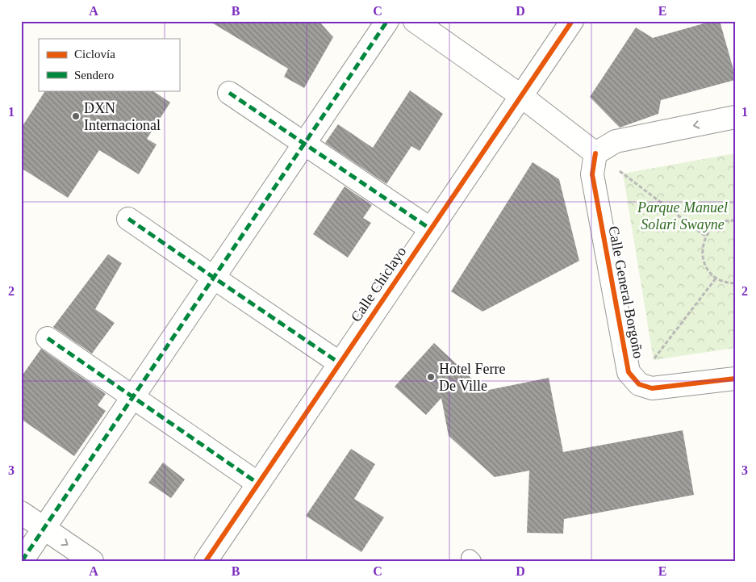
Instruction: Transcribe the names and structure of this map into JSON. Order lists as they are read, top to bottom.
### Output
{
  "streets": {
    "street": ["Calle Chiclayo", "Calle General Borgoño"]
  },
  "parks": ["Parque Manuel Solari Swayne"],
  "places": ["DXN Internacional", "Hotel Ferre De Ville"],
  "legend": ["Ciclovía", "Sendero"],
  "grid": {
    "columns": [
      "A",
      "B",
      "C",
      "D",
      "E"
    ],
    "rows": ["1", "2", "3"]
  }
}
